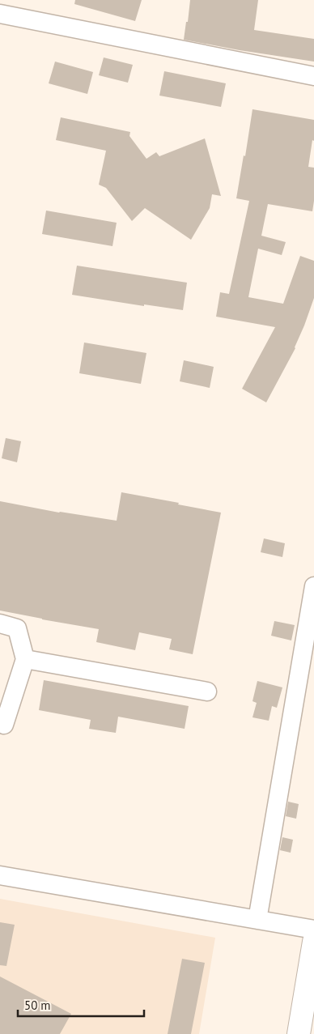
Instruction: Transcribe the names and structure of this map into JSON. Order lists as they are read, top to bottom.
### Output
{
  "scale_bar": "50 m"
}
